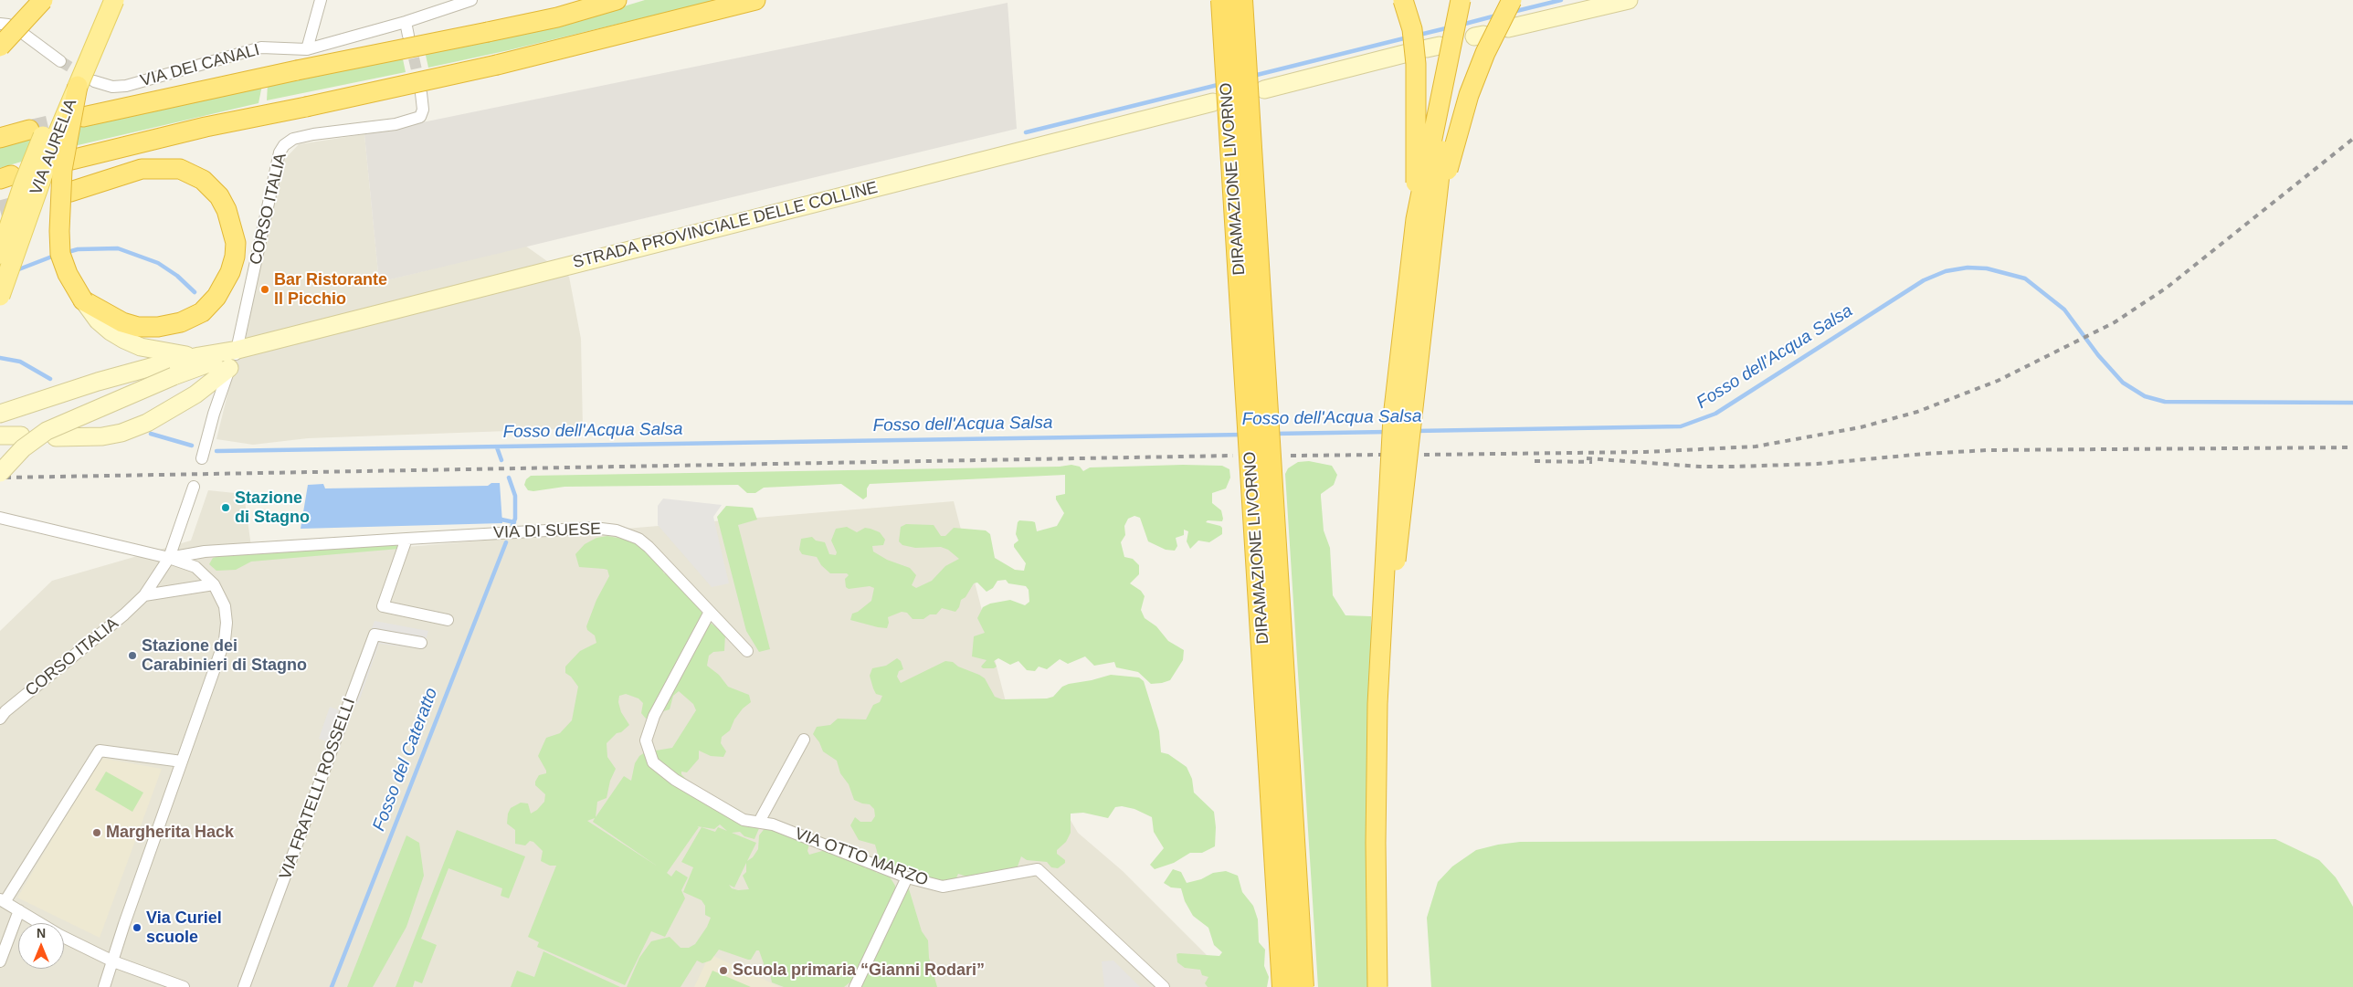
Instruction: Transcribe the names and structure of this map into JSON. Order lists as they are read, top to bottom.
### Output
{
  "streets": {
    "highway": ["DIRAMAZIONE LIVORNO"],
    "main road": ["VIA AURELIA", "STRADA PROVINCIALE DELLE COLLINE"],
    "street": [
      "VIA DEI CANALI",
      "CORSO ITALIA",
      "VIA DI SUESE",
      "VIA FRATELLI ROSSELLI",
      "VIA OTTO MARZO"
    ]
  },
  "crossings": [
    ["VIA DEI CANALI", "VIA AURELIA"],
    ["CORSO ITALIA", "STRADA PROVINCIALE DELLE COLLINE"],
    ["CORSO ITALIA", "VIA DI SUESE"],
    ["VIA DI SUESE", "VIA OTTO MARZO"]
  ],
  "water": ["Fosso dell'Acqua Salsa", "Fosso del Cateratto"],
  "places": [
    "Bar Ristorante Il Picchio",
    "Stazione di Stagno",
    "Stazione dei Carabinieri di Stagno",
    "Margherita Hack",
    "Via Curiel scuole",
    "Scuola primaria “Gianni Rodari”"
  ],
  "north": "top"
}
